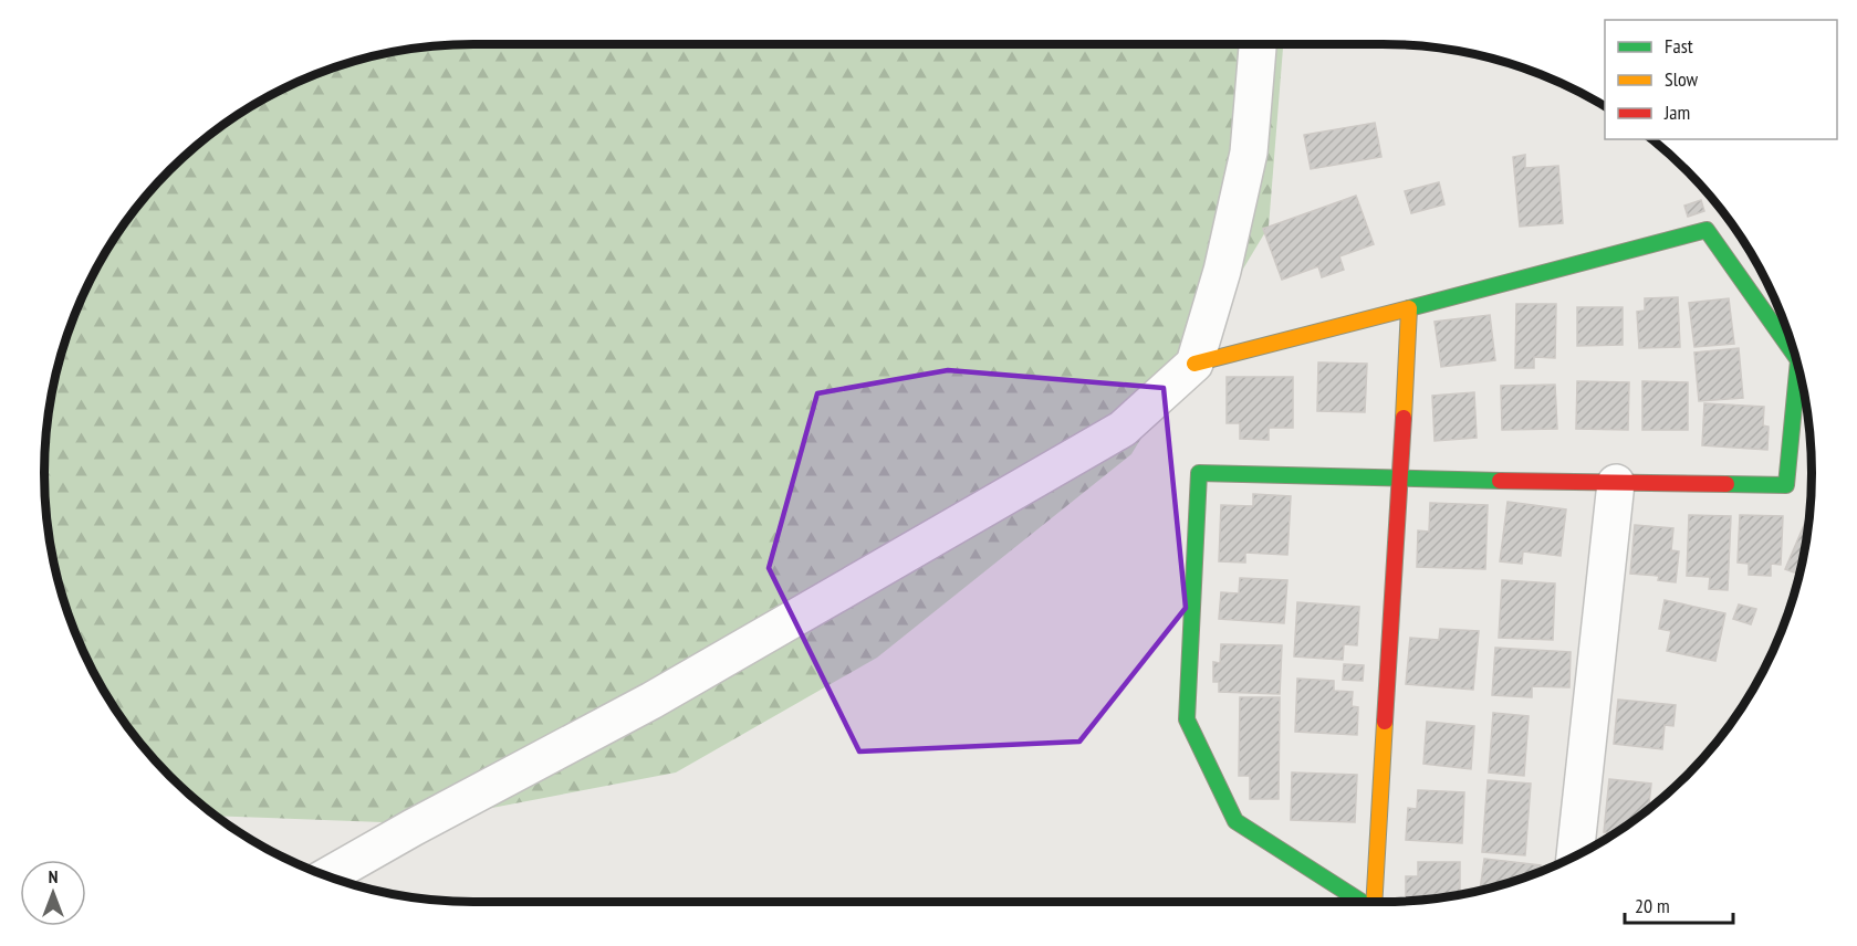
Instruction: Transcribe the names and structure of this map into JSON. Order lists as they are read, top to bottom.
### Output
{
  "legend": ["Fast", "Slow", "Jam"],
  "scale_bar": "20 m",
  "north": "top"
}
